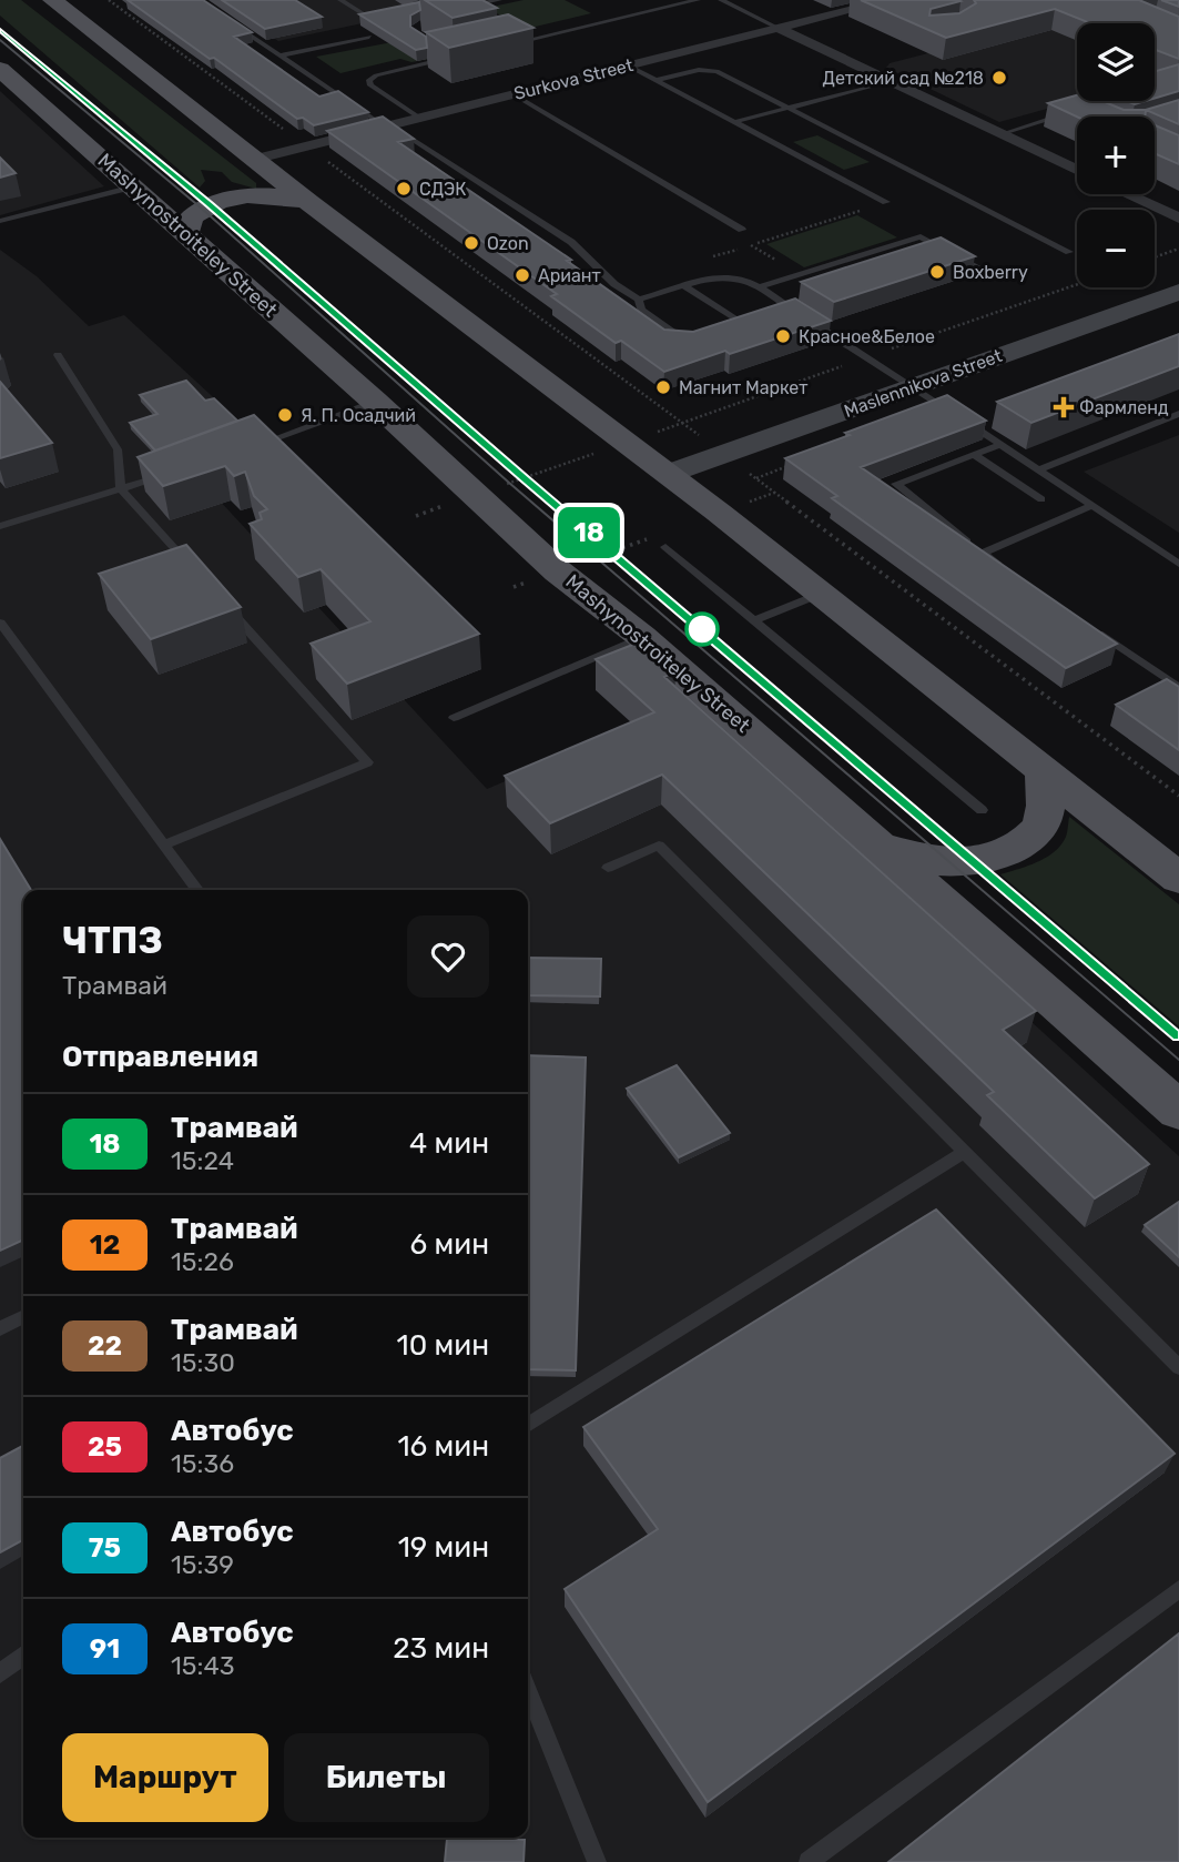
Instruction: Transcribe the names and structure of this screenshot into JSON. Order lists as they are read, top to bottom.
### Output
{
  "streets": {
    "main road": ["Mashynostroiteley Street"],
    "street": ["Surkova Street", "Maslennikova Street"]
  },
  "places": {
    "other": [
      "Детский сад №218",
      "СДЭК",
      "Ozon",
      "Boxberry",
      "Ариант",
      "Красное&Белое",
      "Магнит Маркет",
      "Я. П. Осадчий"
    ],
    "health": ["Фармленд"]
  },
  "lines": ["tram line 18"],
  "page": {
    "on_map": "18",
    "map_buttons": ["+", "−"],
    "heading": [
      ["ЧТПЗ", "Трамвай"],
      "Отправления"
    ],
    "list": [
      {
        "mark": "18",
        "name": "Трамвай",
        "note": "15:24",
        "value": "4 мин"
      },
      {
        "mark": "12",
        "name": "Трамвай",
        "note": "15:26",
        "value": "6 мин"
      },
      {
        "mark": "22",
        "name": "Трамвай",
        "note": "15:30",
        "value": "10 мин"
      },
      {
        "mark": "25",
        "name": "Автобус",
        "note": "15:36",
        "value": "16 мин"
      },
      {
        "mark": "75",
        "name": "Автобус",
        "note": "15:39",
        "value": "19 мин"
      },
      {
        "mark": "91",
        "name": "Автобус",
        "note": "15:43",
        "value": "23 мин"
      }
    ],
    "buttons": ["Маршрут", "Билеты"]
  }
}
